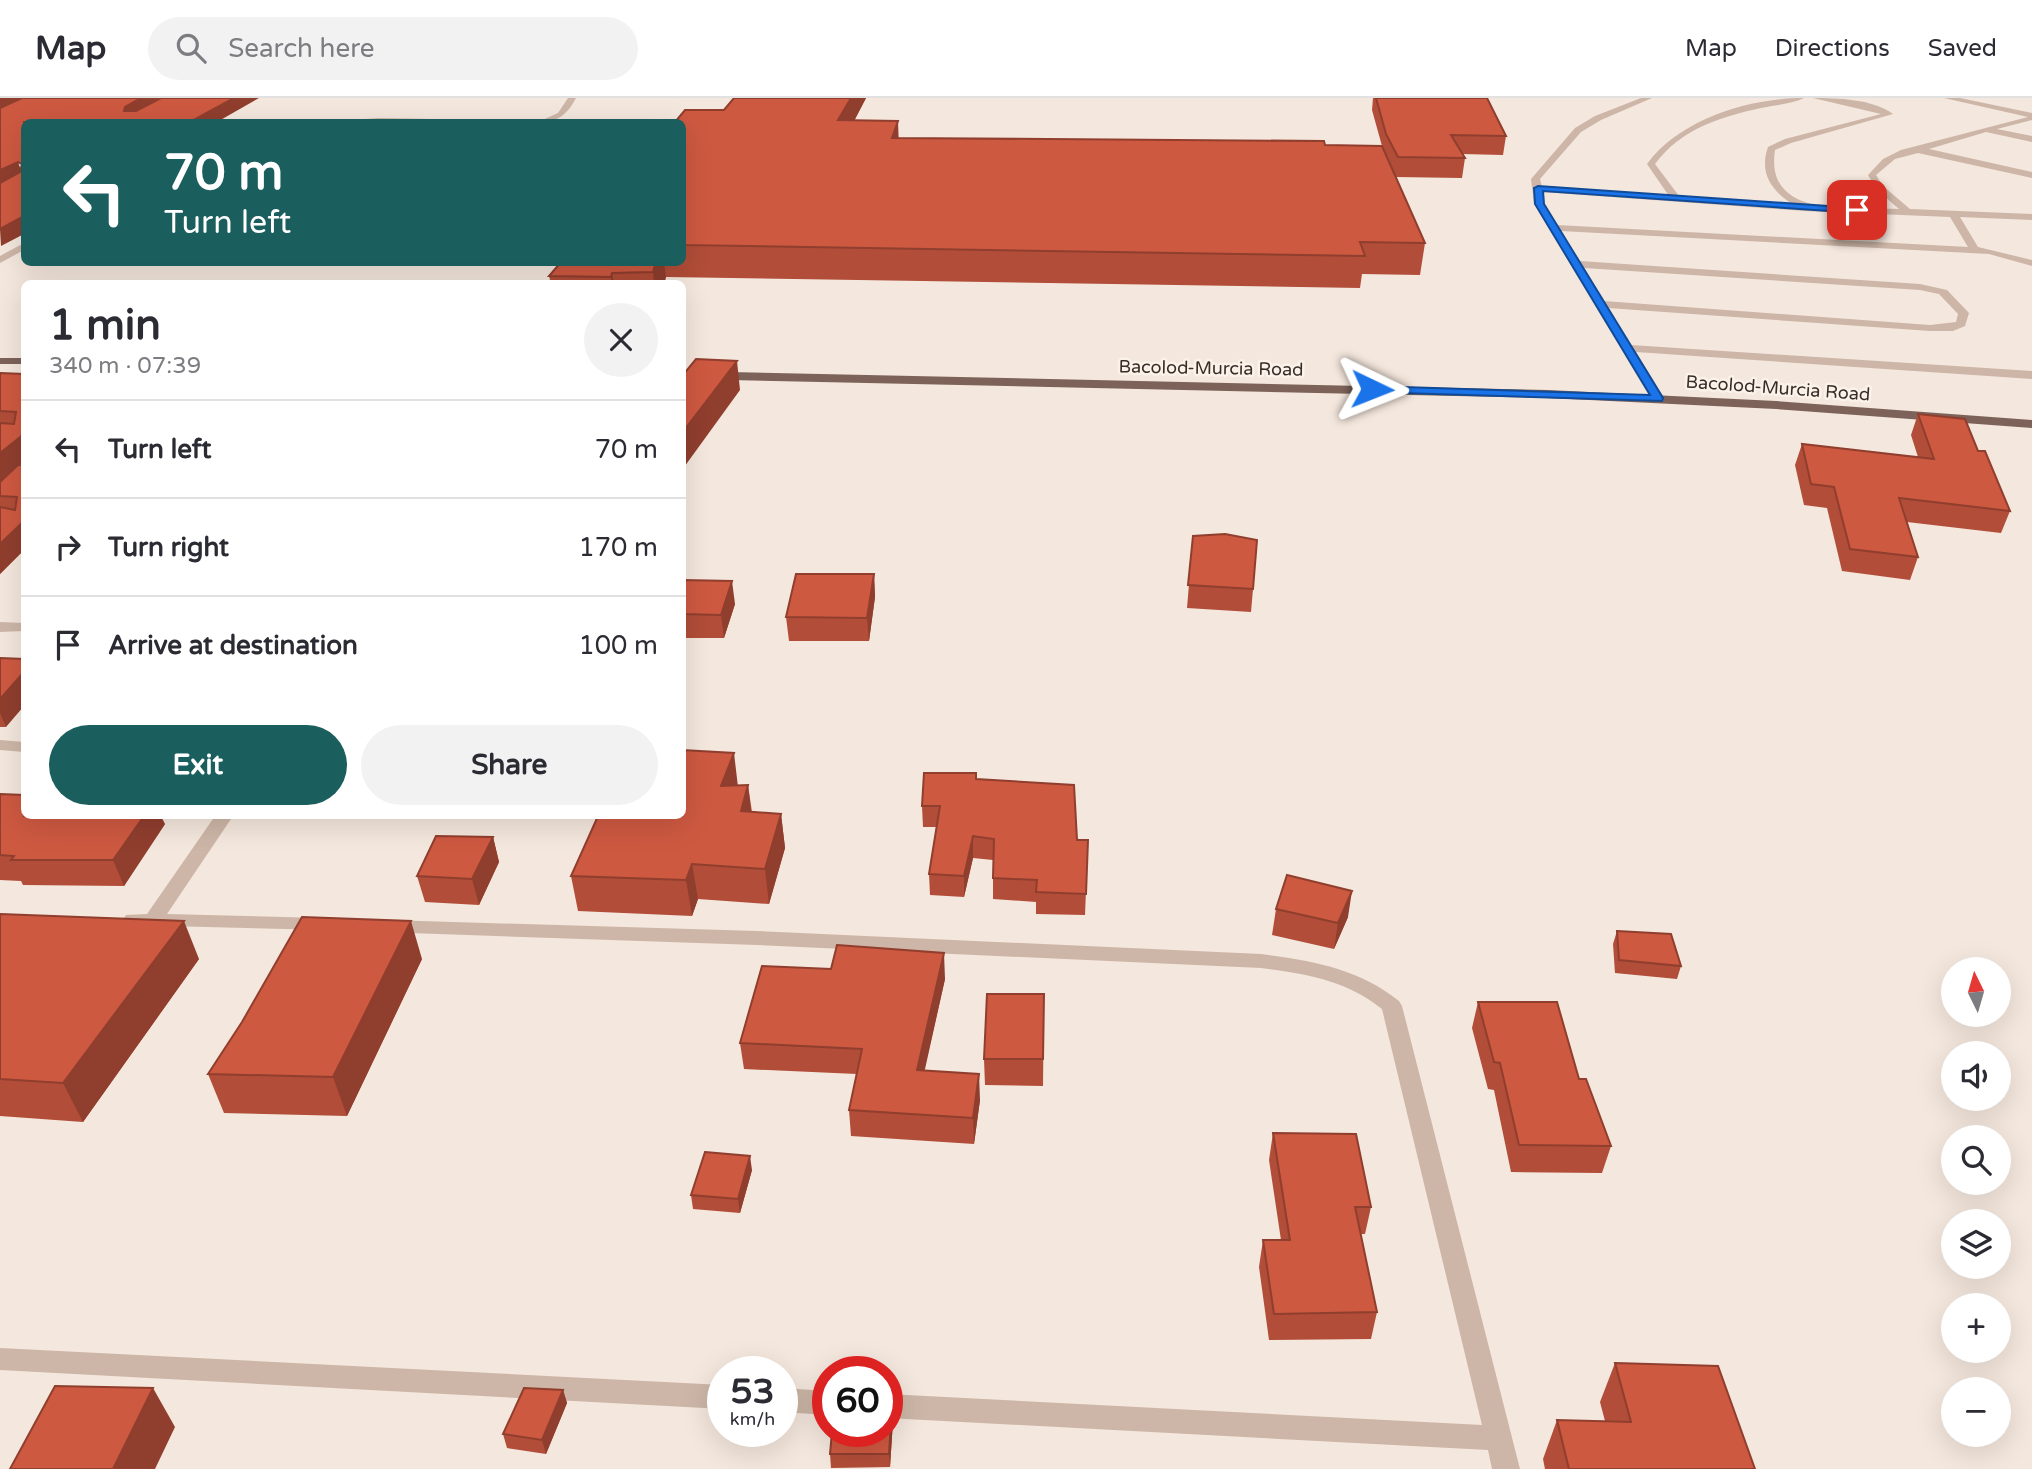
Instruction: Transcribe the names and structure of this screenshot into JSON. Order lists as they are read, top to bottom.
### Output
{
  "streets": {
    "main road": ["Bacolod-Murcia Road"]
  },
  "north": "top",
  "page": {
    "header": "Map",
    "search": "Search here",
    "nav": ["Map", "Directions", "Saved"],
    "turn": ["70 m", "Turn left"],
    "heading": ["1 min", "340 m · 07:39"],
    "list": [
      {
        "name": "Turn left",
        "value": "70 m"
      },
      {
        "name": "Turn right",
        "value": "170 m"
      },
      {
        "name": "Arrive at destination",
        "value": "100 m"
      }
    ],
    "buttons": ["Exit", "Share"],
    "map_buttons": ["+", "−"],
    "speed": "53 km/h",
    "limit": "60"
  }
}
